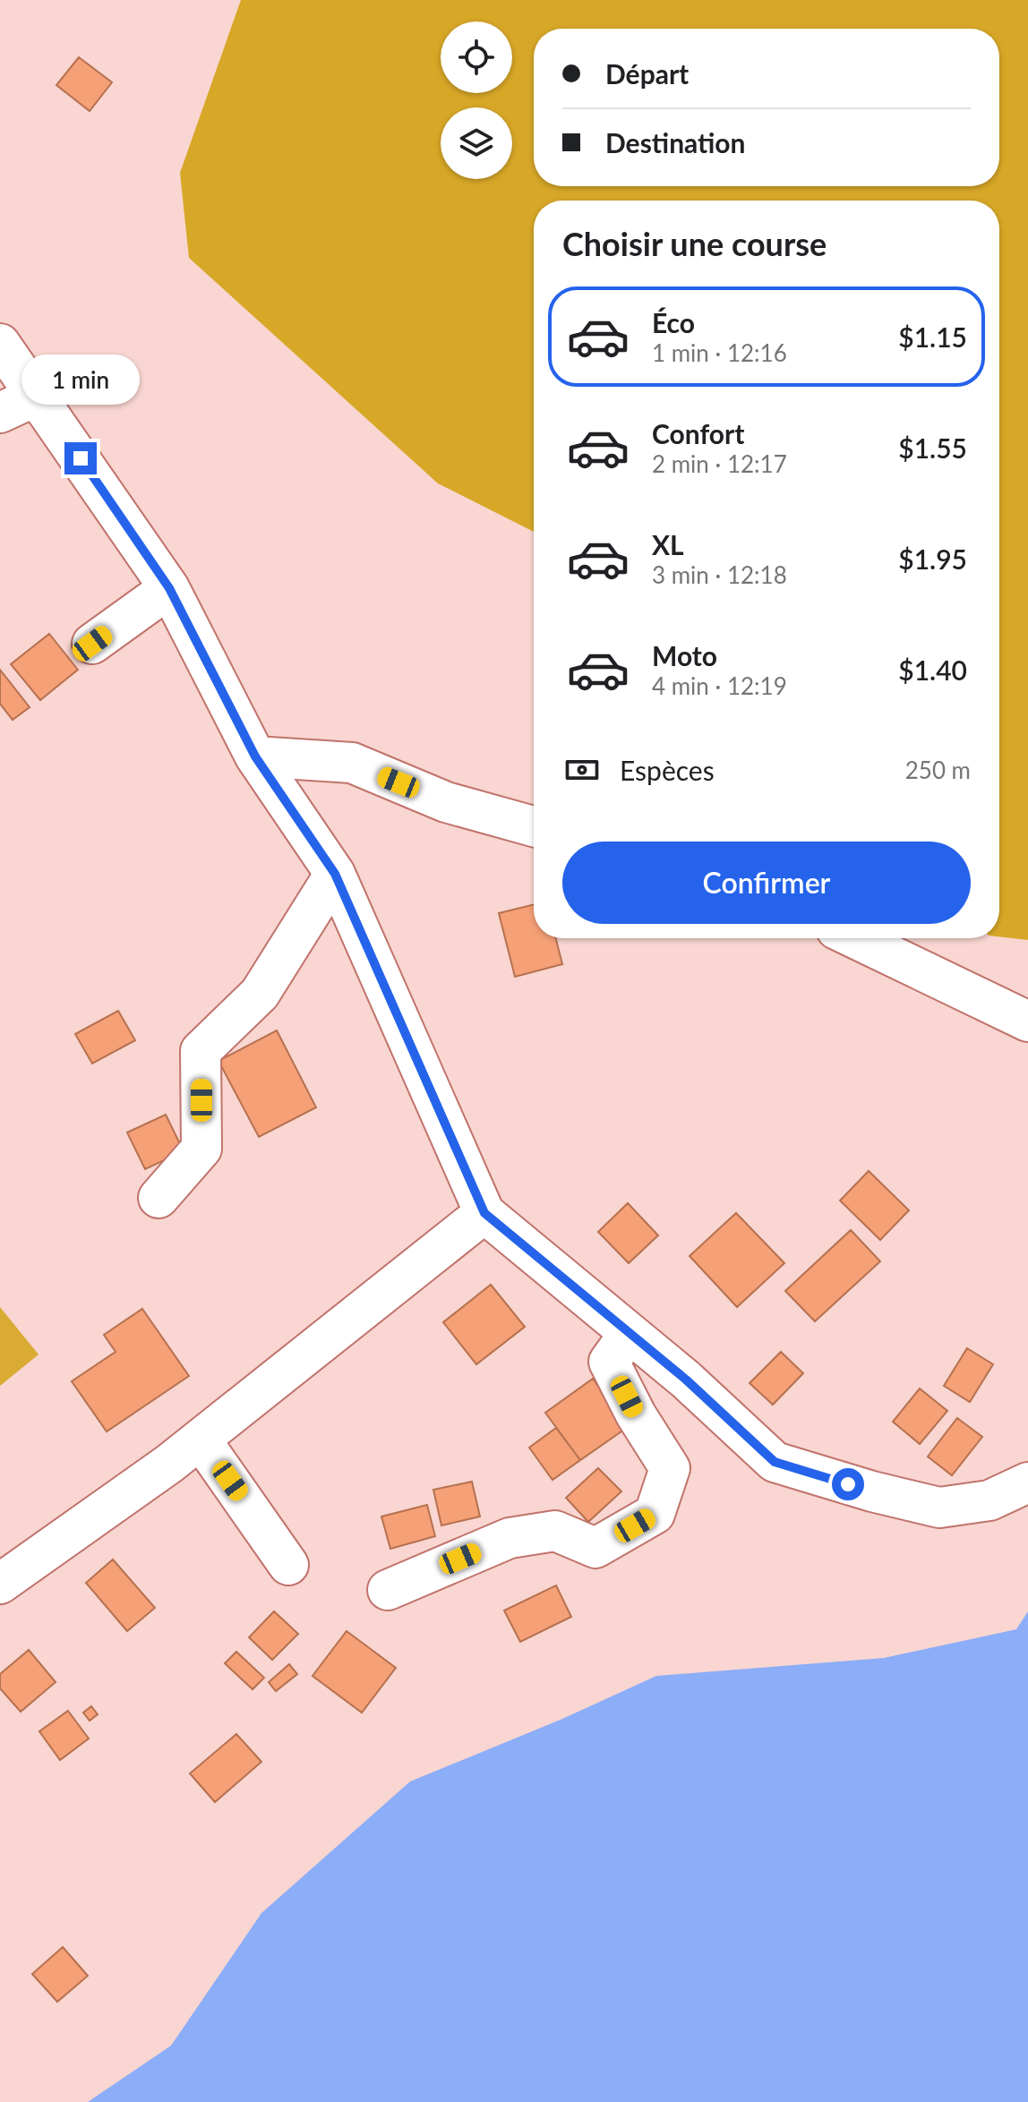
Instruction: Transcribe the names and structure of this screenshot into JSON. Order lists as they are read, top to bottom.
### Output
{
  "page": {
    "banner": ["Départ", "Destination"],
    "heading": "Choisir une course",
    "list": [
      {
        "name": "Éco",
        "note": "1 min · 12:16",
        "value": "$1.15"
      },
      {
        "name": "Confort",
        "note": "2 min · 12:17",
        "value": "$1.55"
      },
      {
        "name": "XL",
        "note": "3 min · 12:18",
        "value": "$1.95"
      },
      {
        "name": "Moto",
        "note": "4 min · 12:19",
        "value": "$1.40"
      }
    ],
    "bubble": "1 min",
    "pay": ["Espèces", "250 m"],
    "buttons": "Confirmer"
  }
}
